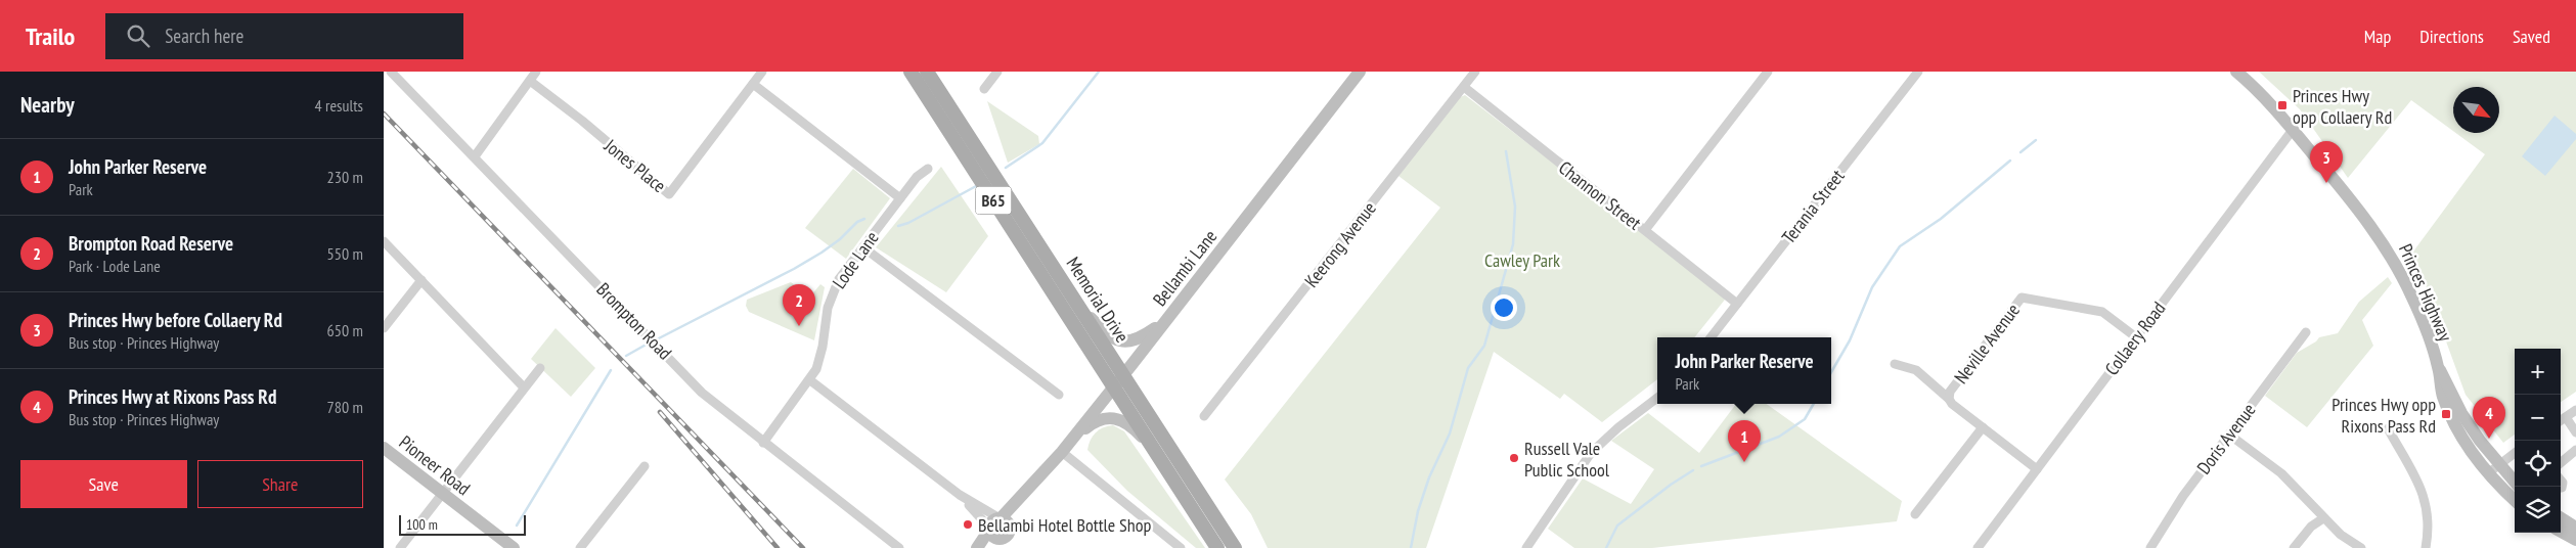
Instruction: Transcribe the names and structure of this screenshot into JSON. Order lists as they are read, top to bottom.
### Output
{
  "streets": {
    "main road": [
      "B65",
      "Bellambi Lane",
      "Princes Highway",
      "Memorial Drive",
      "Pioneer Road"
    ],
    "street": [
      "Jones Place",
      "Channon Street",
      "Terania Street",
      "Keerong Avenue",
      "Lode Lane",
      "Brompton Road",
      "Collaery Road",
      "Neville Avenue",
      "Doris Avenue"
    ]
  },
  "crossings": [
    ["Channon Street", "Terania Street"],
    ["Channon Street", "Keerong Avenue"],
    ["Lode Lane", "Brompton Road"],
    ["Bellambi Lane", "Memorial Drive"],
    ["Princes Highway", "Collaery Road"],
    ["Collaery Road", "Neville Avenue"]
  ],
  "parks": ["Cawley Park"],
  "places": {
    "transit": ["Princes Hwy opp Collaery Rd", "Princes Hwy opp Rixons Pass Rd"],
    "other": ["Russell Vale Public School", "Bellambi Hotel Bottle Shop"]
  },
  "scale_bar": "100 m",
  "north": "bottom right",
  "page": {
    "header": "Trailo",
    "search": "Search here",
    "nav": ["Map", "Directions", "Saved"],
    "heading": ["Nearby", "4 results"],
    "list": [
      {
        "mark": "1",
        "name": "John Parker Reserve",
        "note": "Park",
        "value": "230 m"
      },
      {
        "mark": "2",
        "name": "Brompton Road Reserve",
        "note": "Park · Lode Lane",
        "value": "550 m"
      },
      {
        "mark": "3",
        "name": "Princes Hwy before Collaery Rd",
        "note": "Bus stop · Princes Highway",
        "value": "650 m"
      },
      {
        "mark": "4",
        "name": "Princes Hwy at Rixons Pass Rd",
        "note": "Bus stop · Princes Highway",
        "value": "780 m"
      }
    ],
    "pins": [
      "3",
      "2",
      "4",
      "1"
    ],
    "popup": ["John Parker Reserve", "Park"],
    "map_buttons": ["+", "−"],
    "buttons": ["Save", "Share"],
    "scale": "100 m"
  }
}
